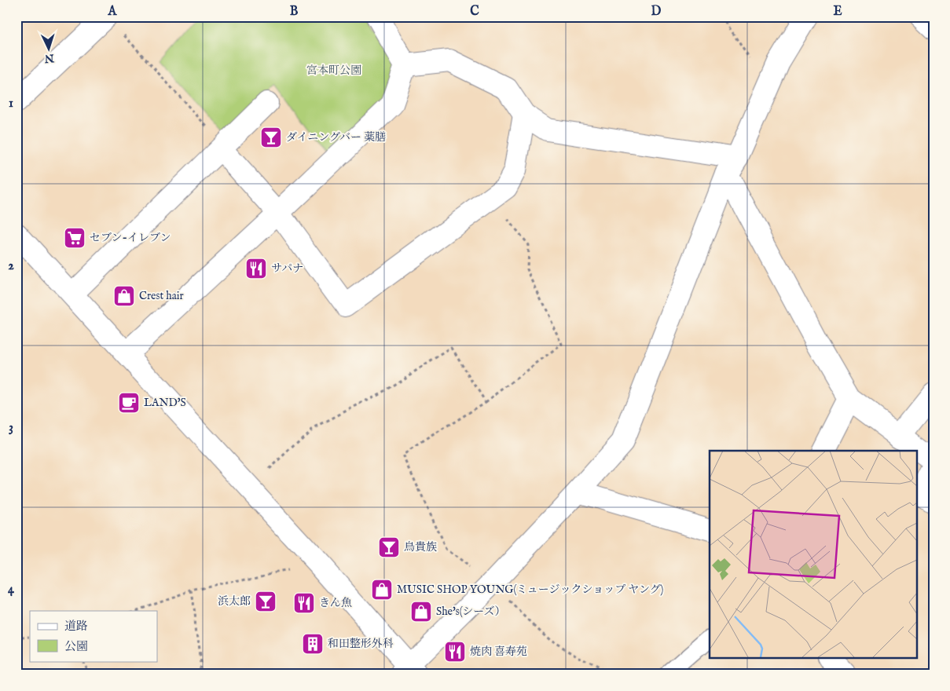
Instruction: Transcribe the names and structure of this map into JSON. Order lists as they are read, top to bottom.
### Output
{
  "parks": ["宮本町公園"],
  "places": {
    "bar": ["ダイニングバー 薬膳", "鳥貴族", "浜太郎"],
    "supermarket": ["セブン-イレブン"],
    "restaurant": ["サパナ", "きん魚", "焼肉 喜寿苑"],
    "shop": ["Crest hair", "MUSIC SHOP YOUNG(ミュージックショップ ヤング)", "She's(シーズ）"],
    "cafe": ["LAND'S"],
    "building": ["和田整形外科"]
  },
  "legend": ["道路", "公園"],
  "north": "bottom",
  "grid": {
    "columns": [
      "A",
      "B",
      "C",
      "D",
      "E"
    ],
    "rows": [
      "1",
      "2",
      "3",
      "4"
    ]
  }
}
